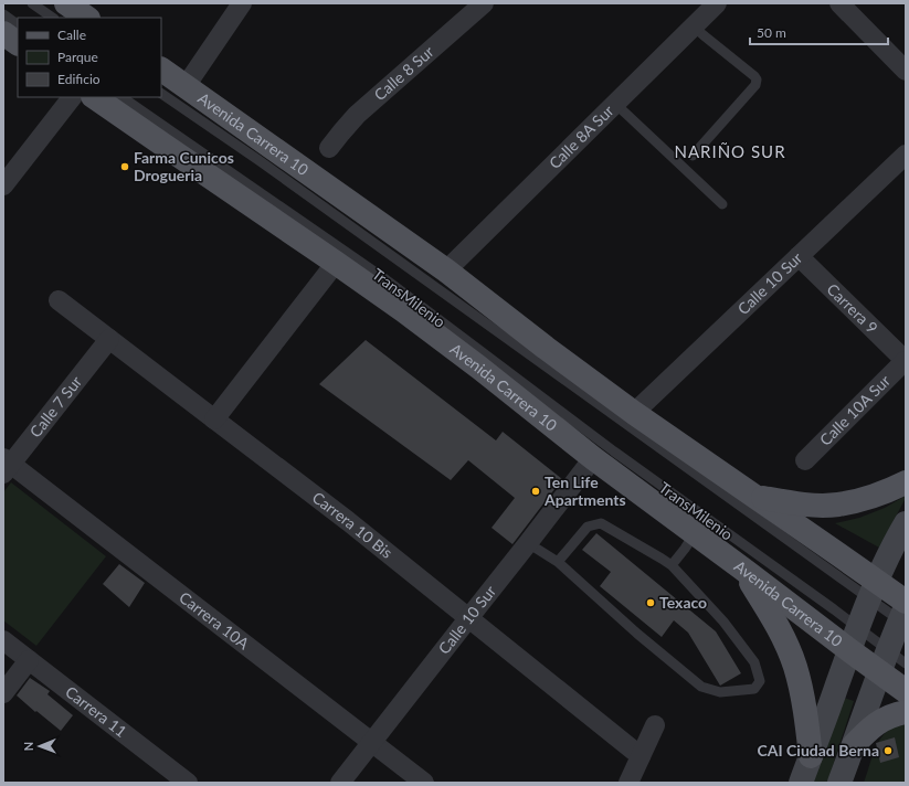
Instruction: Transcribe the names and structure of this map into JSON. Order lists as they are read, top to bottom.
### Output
{
  "streets": {
    "main road": ["Avenida Carrera 10"],
    "street": [
      "Calle 8 Sur",
      "Calle 8A Sur",
      "Calle 10 Sur",
      "Carrera 9",
      "Calle 7 Sur",
      "Calle 10A Sur",
      "Carrera 10 Bis",
      "Carrera 10A",
      "Carrera 11"
    ],
    "lane": ["TransMilenio"]
  },
  "crossings": [
    ["Avenida Carrera 10", "Calle 8A Sur"],
    ["Avenida Carrera 10", "Calle 10 Sur"],
    ["Avenida Carrera 10", "TransMilenio"],
    ["Calle 10 Sur", "Carrera 9"],
    ["Calle 10 Sur", "Carrera 10 Bis"],
    ["Calle 10 Sur", "Carrera 10A"],
    ["Carrera 9", "Calle 10A Sur"],
    ["Calle 7 Sur", "Carrera 10 Bis"],
    ["Calle 7 Sur", "Carrera 10A"]
  ],
  "districts": ["NARIÑO SUR"],
  "places": [
    "Farma Cunicos Drogueria",
    "Ten Life Apartments",
    "Texaco",
    "CAI Ciudad Berna"
  ],
  "legend": ["Calle", "Parque", "Edificio"],
  "scale_bar": "50 m",
  "north": "left"
}
